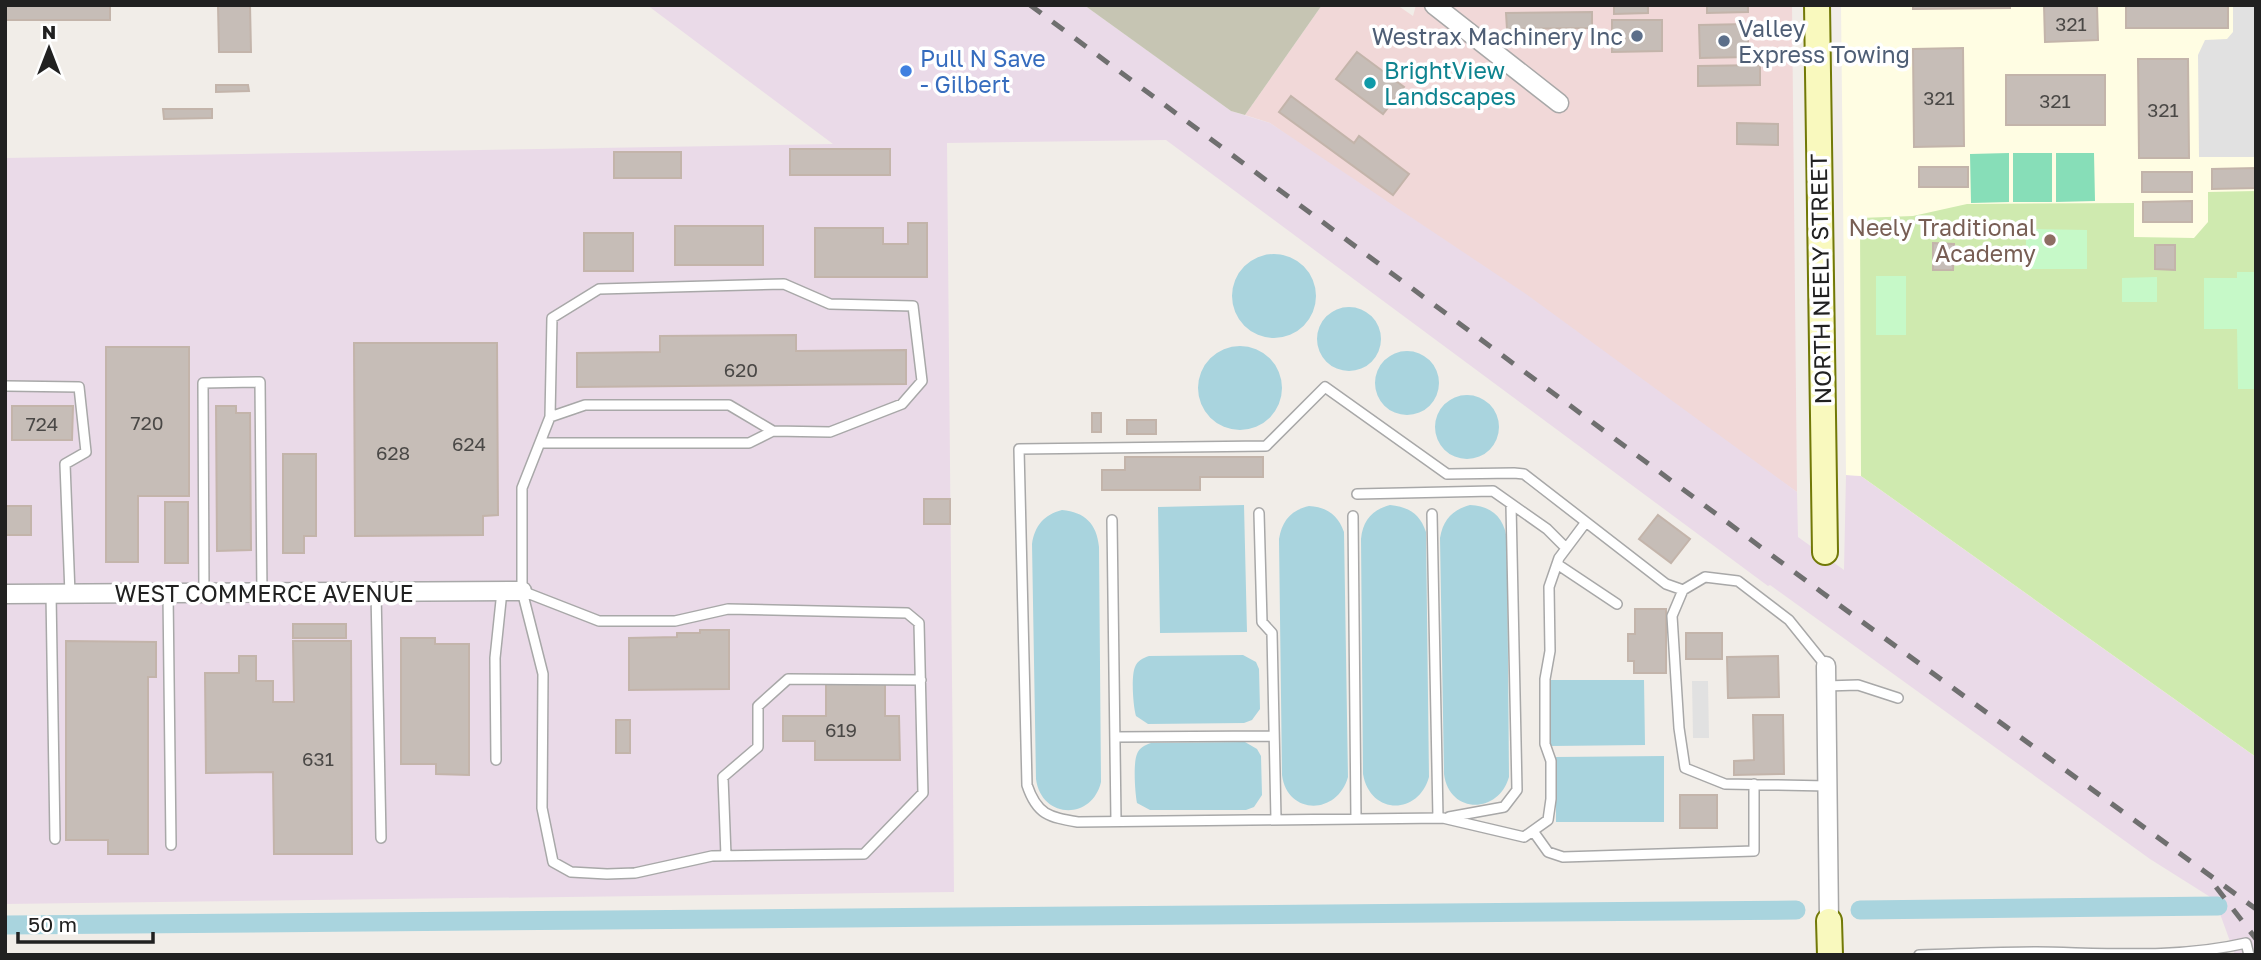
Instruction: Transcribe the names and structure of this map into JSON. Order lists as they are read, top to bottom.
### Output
{
  "streets": {
    "street": ["NORTH NEELY STREET", "WEST COMMERCE AVENUE"]
  },
  "places": [
    "Westrax Machinery Inc",
    "Valley Express Towing",
    "Pull N Save - Gilbert",
    "BrightView Landscapes",
    "Neely Traditional Academy"
  ],
  "house_numbers": [
    "321",
    "321",
    "321",
    "321",
    "620",
    "720",
    "724",
    "624",
    "628",
    "619",
    "631"
  ],
  "scale_bar": "50 m",
  "north": "top"
}
